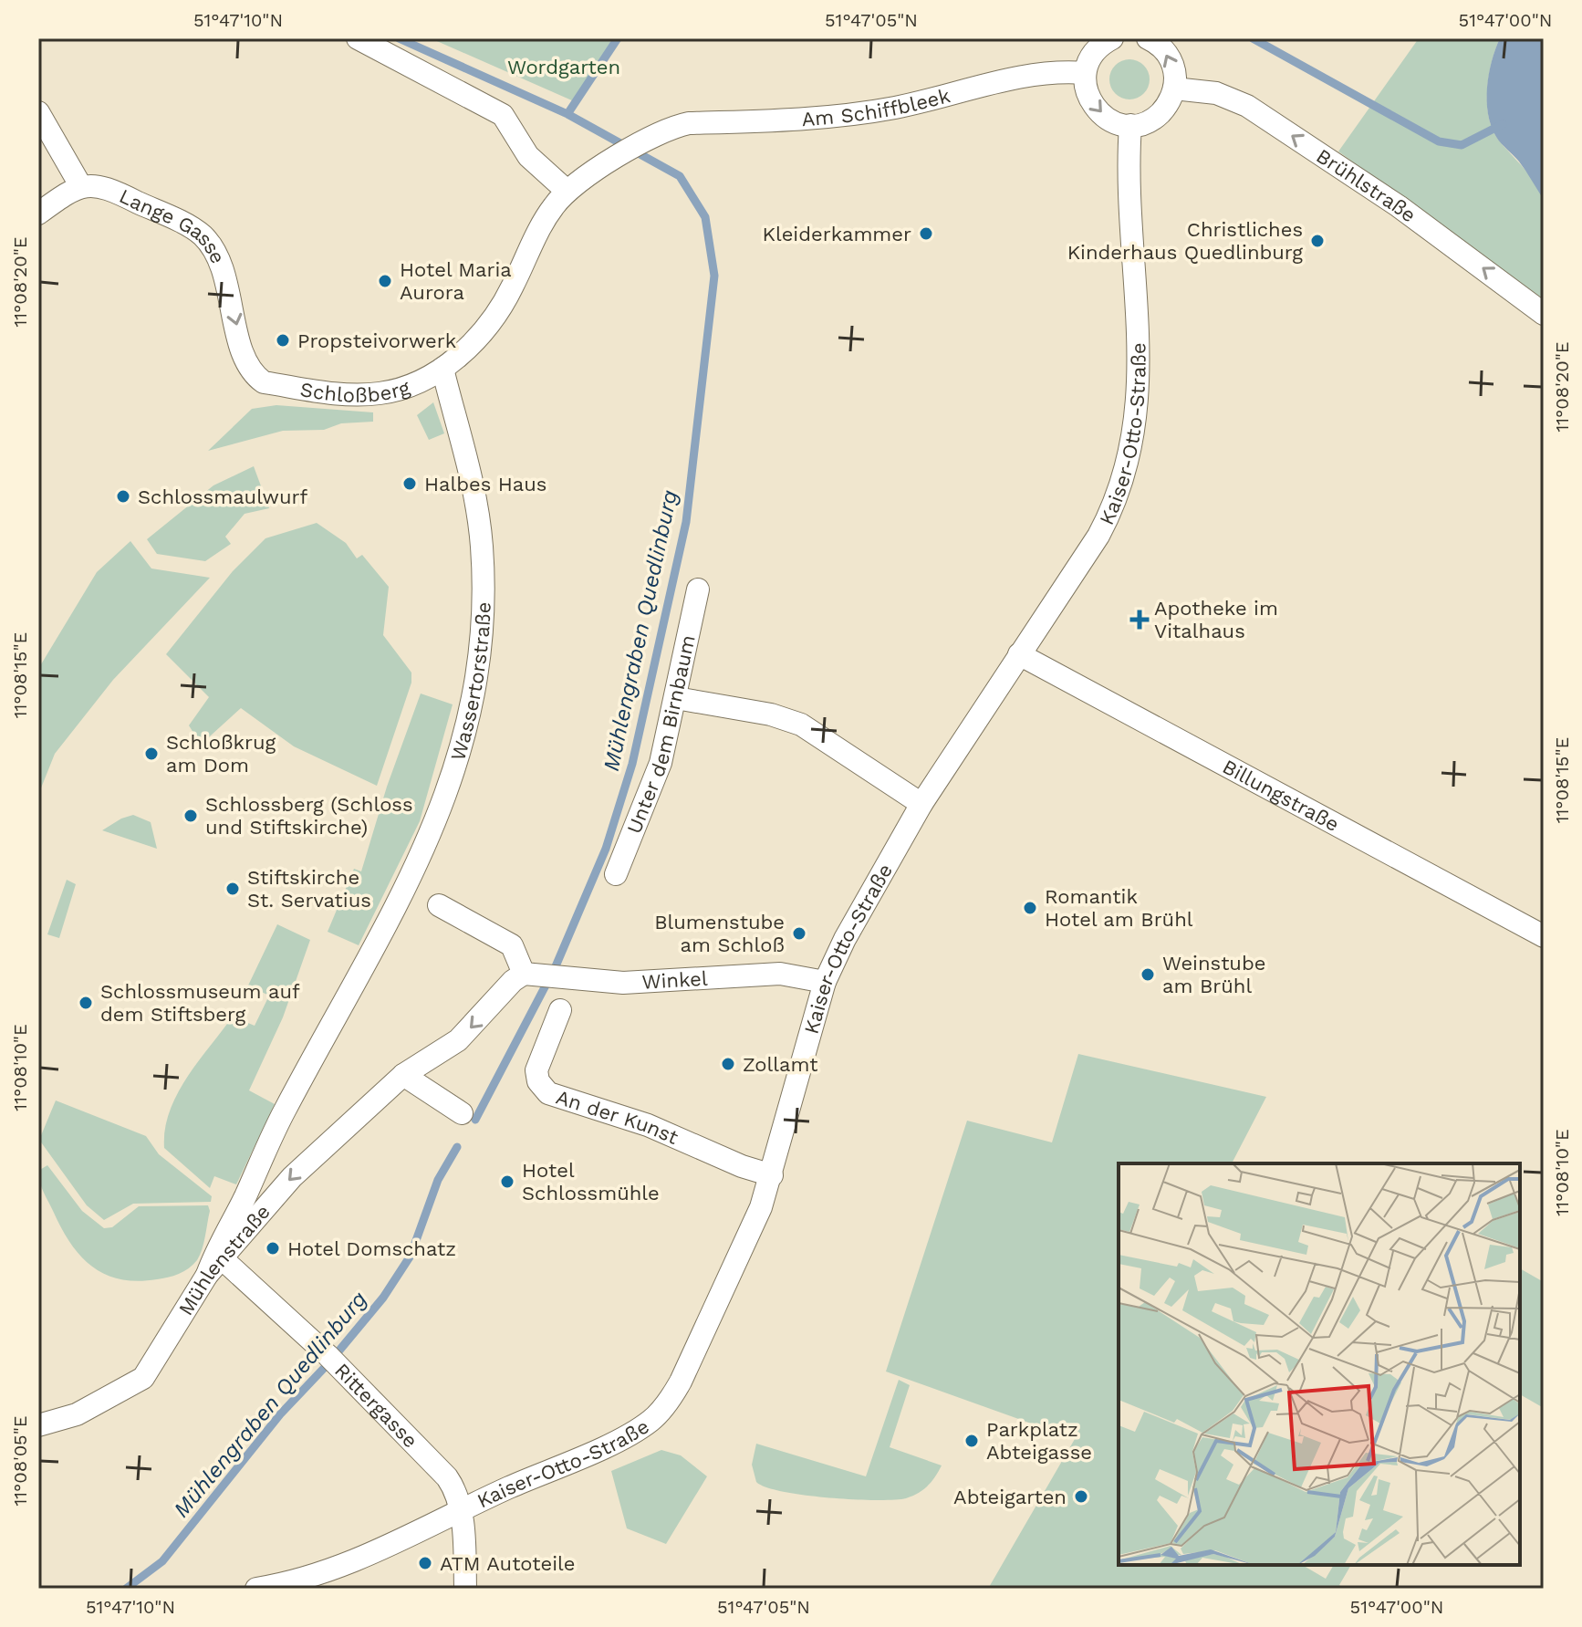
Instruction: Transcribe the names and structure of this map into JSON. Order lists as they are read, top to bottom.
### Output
{
  "streets": {
    "street": [
      "Am Schiffbleek",
      "Brühlstraße",
      "Lange Gasse",
      "Schloßberg",
      "Kaiser-Otto-Straße",
      "Wassertorstraße",
      "Unter dem Birnbaum",
      "Billungstraße",
      "Winkel",
      "An der Kunst",
      "Mühlenstraße",
      "Rittergasse"
    ]
  },
  "crossings": [
    ["Lange Gasse", "Schloßberg"],
    ["Schloßberg", "Wassertorstraße"],
    ["Kaiser-Otto-Straße", "Billungstraße"],
    ["Kaiser-Otto-Straße", "Winkel"],
    ["Kaiser-Otto-Straße", "An der Kunst"],
    ["Kaiser-Otto-Straße", "Rittergasse"],
    ["Wassertorstraße", "Mühlenstraße"],
    ["Winkel", "Mühlenstraße"],
    ["Mühlenstraße", "Rittergasse"]
  ],
  "one_way": ["Brühlstraße", "Lange Gasse", "Mühlenstraße"],
  "water": ["Mühlengraben Quedlinburg"],
  "parks": ["Wordgarten"],
  "places": {
    "other": [
      "Kleiderkammer",
      "Christliches Kinderhaus Quedlinburg",
      "Hotel Maria Aurora",
      "Propsteivorwerk",
      "Halbes Haus",
      "Schlossmaulwurf",
      "Schloßkrug am Dom",
      "Schlossberg (Schloss und Stiftskirche)",
      "Stiftskirche St. Servatius",
      "Romantik Hotel am Brühl",
      "Blumenstube am Schloß",
      "Weinstube am Brühl",
      "Schlossmuseum auf dem Stiftsberg",
      "Zollamt",
      "Hotel Schlossmühle",
      "Hotel Domschatz",
      "Parkplatz Abteigasse",
      "Abteigarten",
      "ATM Autoteile"
    ],
    "health": ["Apotheke im Vitalhaus"]
  },
  "coordinates": [
    "51°47'10\"N",
    "51°47'05\"N",
    "51°47'00\"N",
    "11°08'20\"E",
    "11°08'15\"E",
    "11°08'10\"E",
    "11°08'05\"E"
  ]
}
